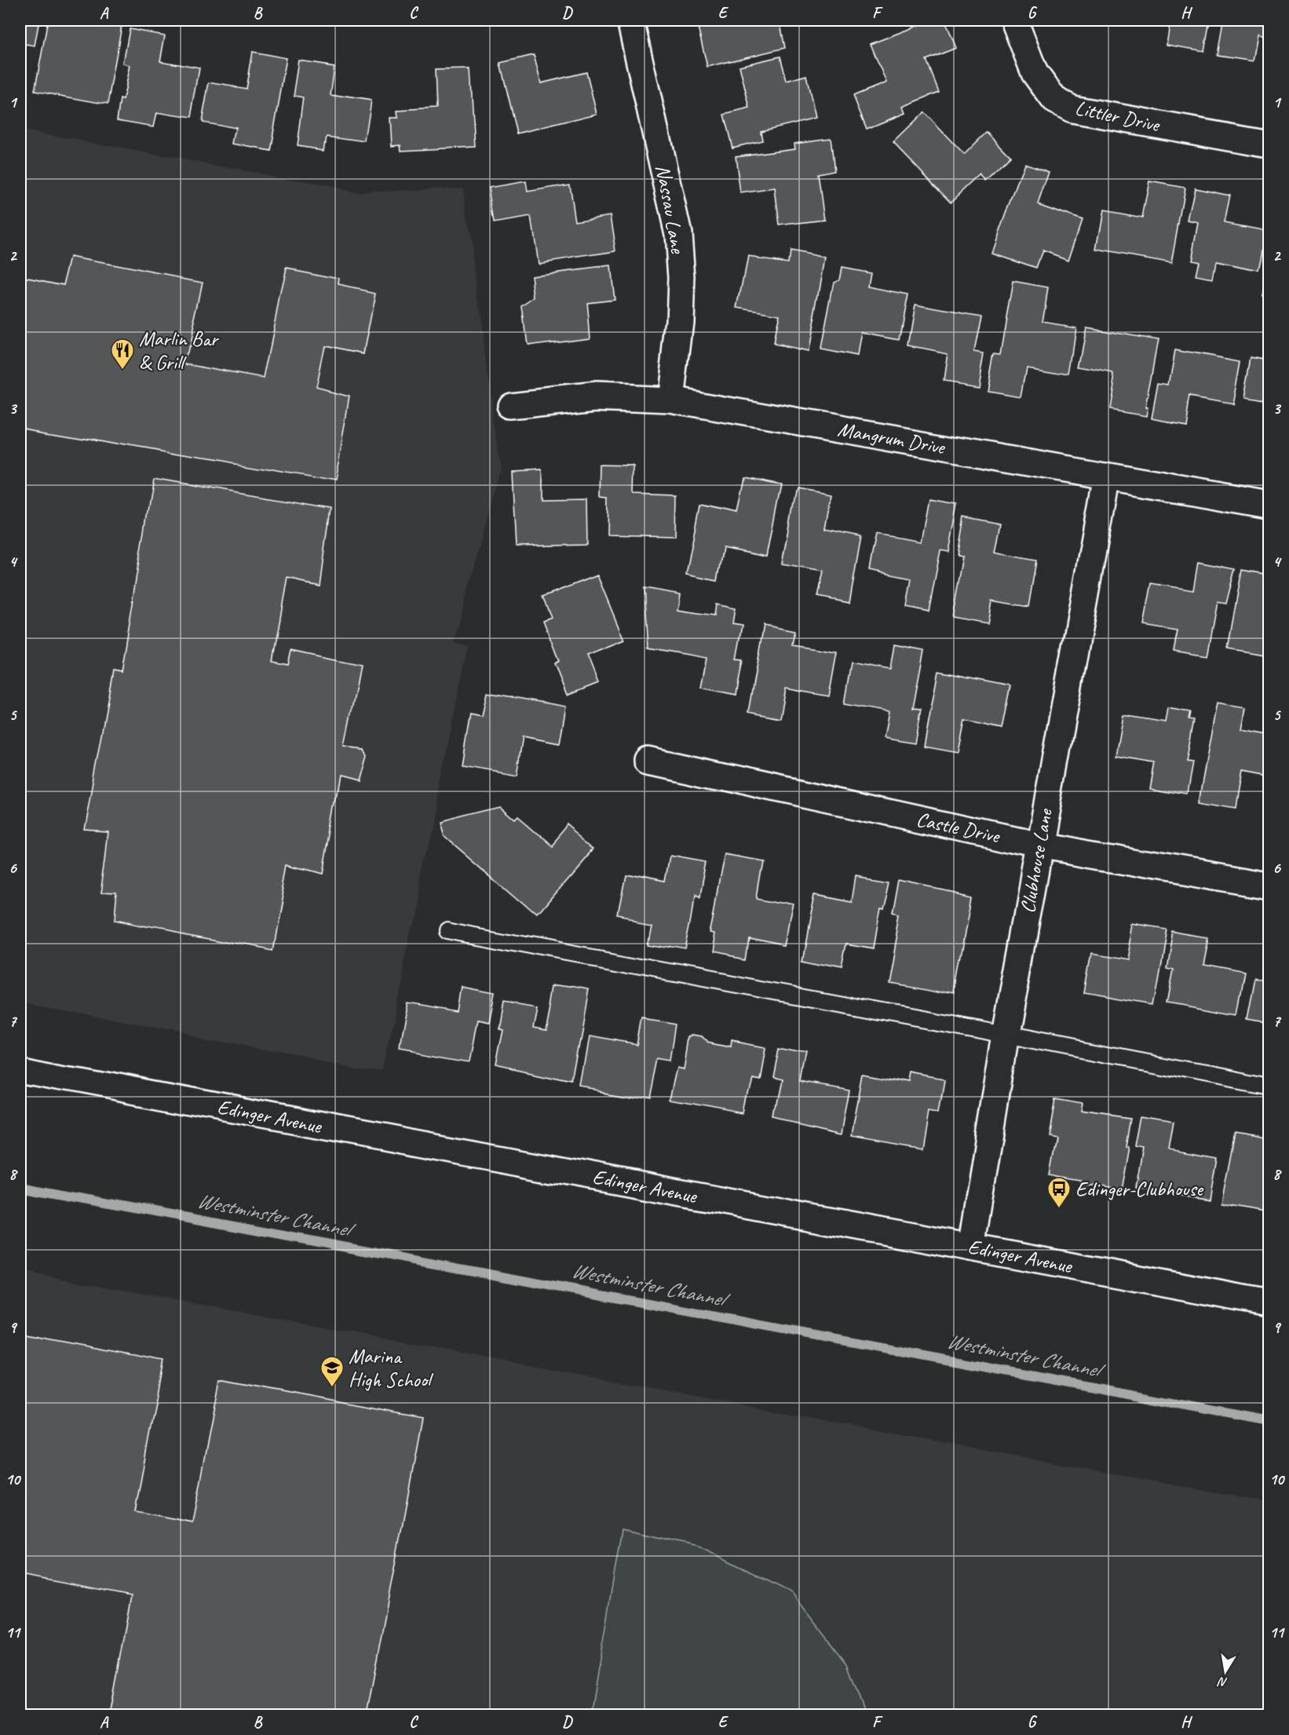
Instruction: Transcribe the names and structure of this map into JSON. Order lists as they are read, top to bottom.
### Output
{
  "streets": {
    "street": [
      "Littler Drive",
      "Nassau Lane",
      "Mangrum Drive",
      "Castle Drive",
      "Clubhouse Lane",
      "Edinger Avenue"
    ]
  },
  "crossings": [
    ["Nassau Lane", "Mangrum Drive"],
    ["Mangrum Drive", "Clubhouse Lane"],
    ["Castle Drive", "Clubhouse Lane"],
    ["Clubhouse Lane", "Edinger Avenue"]
  ],
  "water": ["Westminster Channel"],
  "places": {
    "restaurant": ["Marlin Bar & Grill"],
    "bus stop": ["Edinger-Clubhouse"],
    "school or university": ["Marina High School"]
  },
  "north": "bottom",
  "grid": {
    "columns": [
      "A",
      "B",
      "C",
      "D",
      "E",
      "F",
      "G",
      "H"
    ],
    "rows": [
      "1",
      "2",
      "3",
      "4",
      "5",
      "6",
      "7",
      "8",
      "9",
      "10",
      "11"
    ]
  }
}
